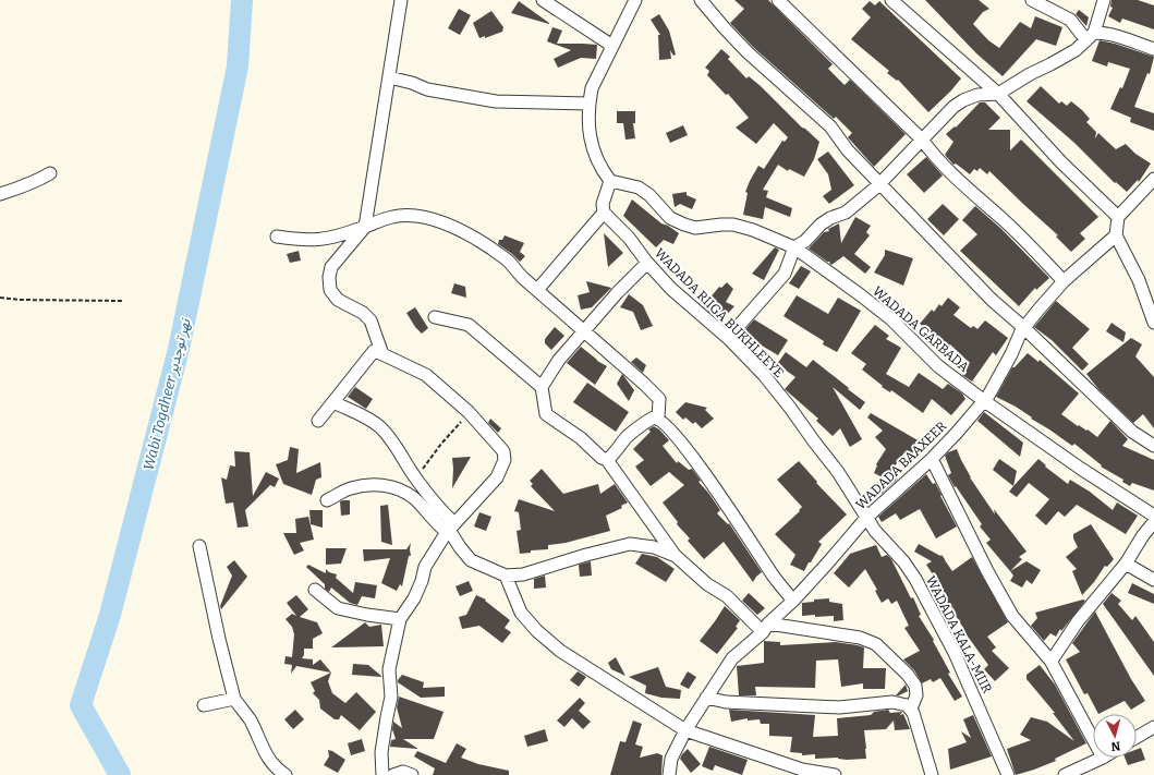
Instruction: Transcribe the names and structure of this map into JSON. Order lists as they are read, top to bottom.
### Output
{
  "streets": {
    "street": [
      "WADADA RIIGA BUKHLEEYE",
      "WADADA GARBADA",
      "WADADA BAAXEER",
      "WADADA KALA-MIIR"
    ]
  },
  "crossings": [
    ["WADADA RIIGA BUKHLEEYE", "WADADA BAAXEER"],
    ["WADADA RIIGA BUKHLEEYE", "WADADA KALA-MIIR"],
    ["WADADA GARBADA", "WADADA BAAXEER"],
    ["WADADA BAAXEER", "WADADA KALA-MIIR"]
  ],
  "water": ["Wabi Togdheer نهر توجدير"],
  "north": "bottom"
}
